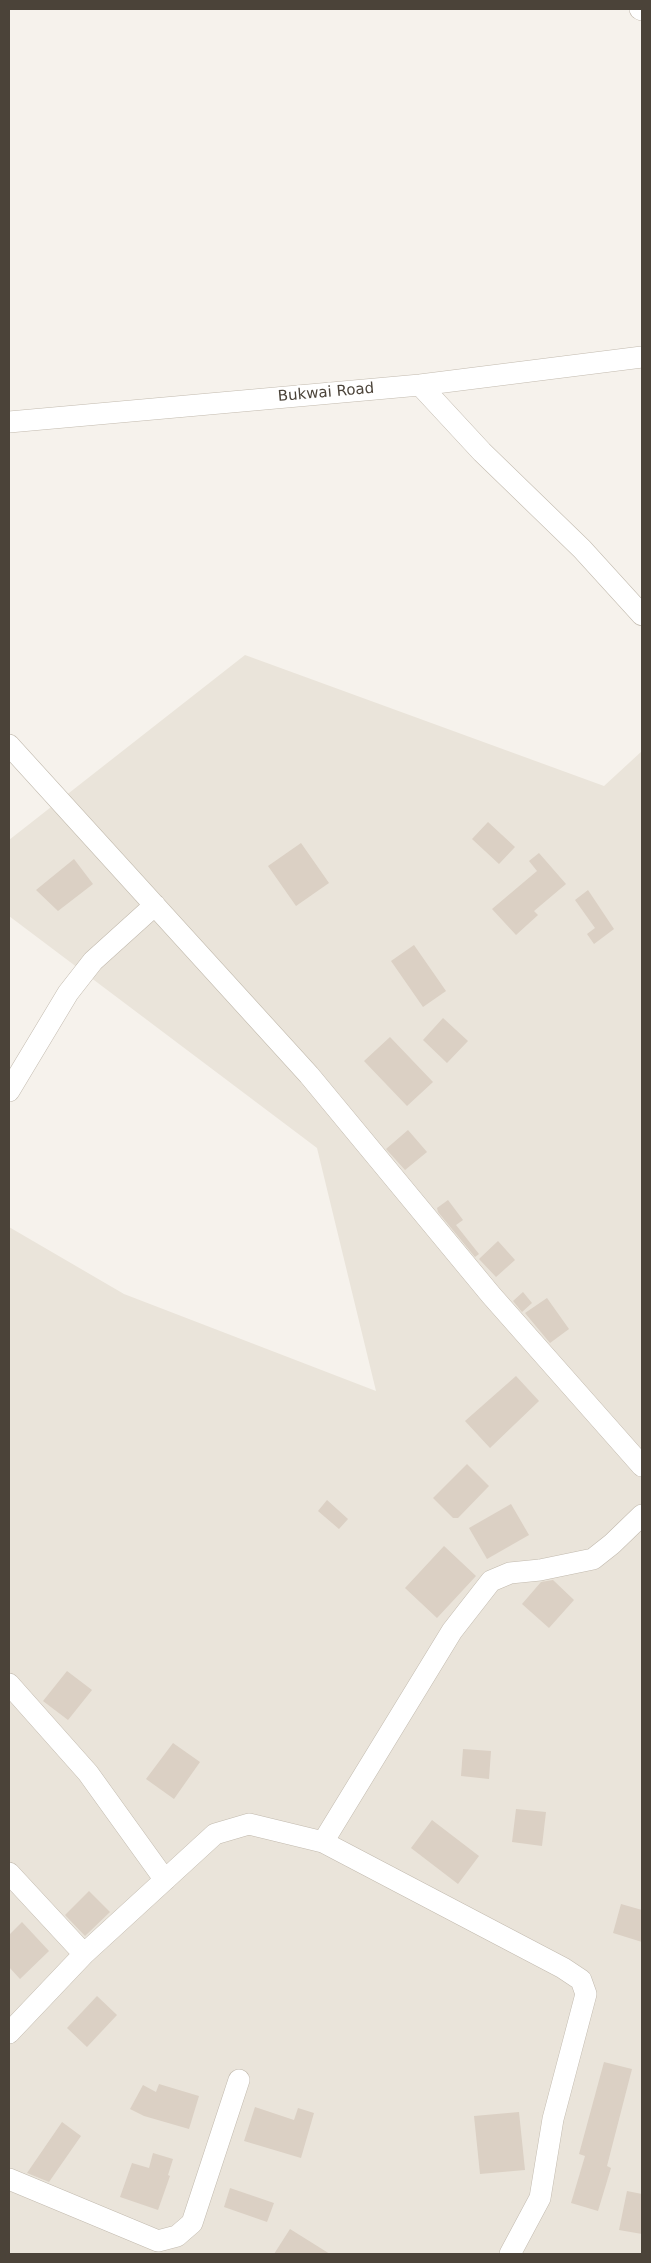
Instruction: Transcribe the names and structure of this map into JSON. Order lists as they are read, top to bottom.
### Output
{
  "streets": {
    "street": ["Bukwai Road"]
  }
}
